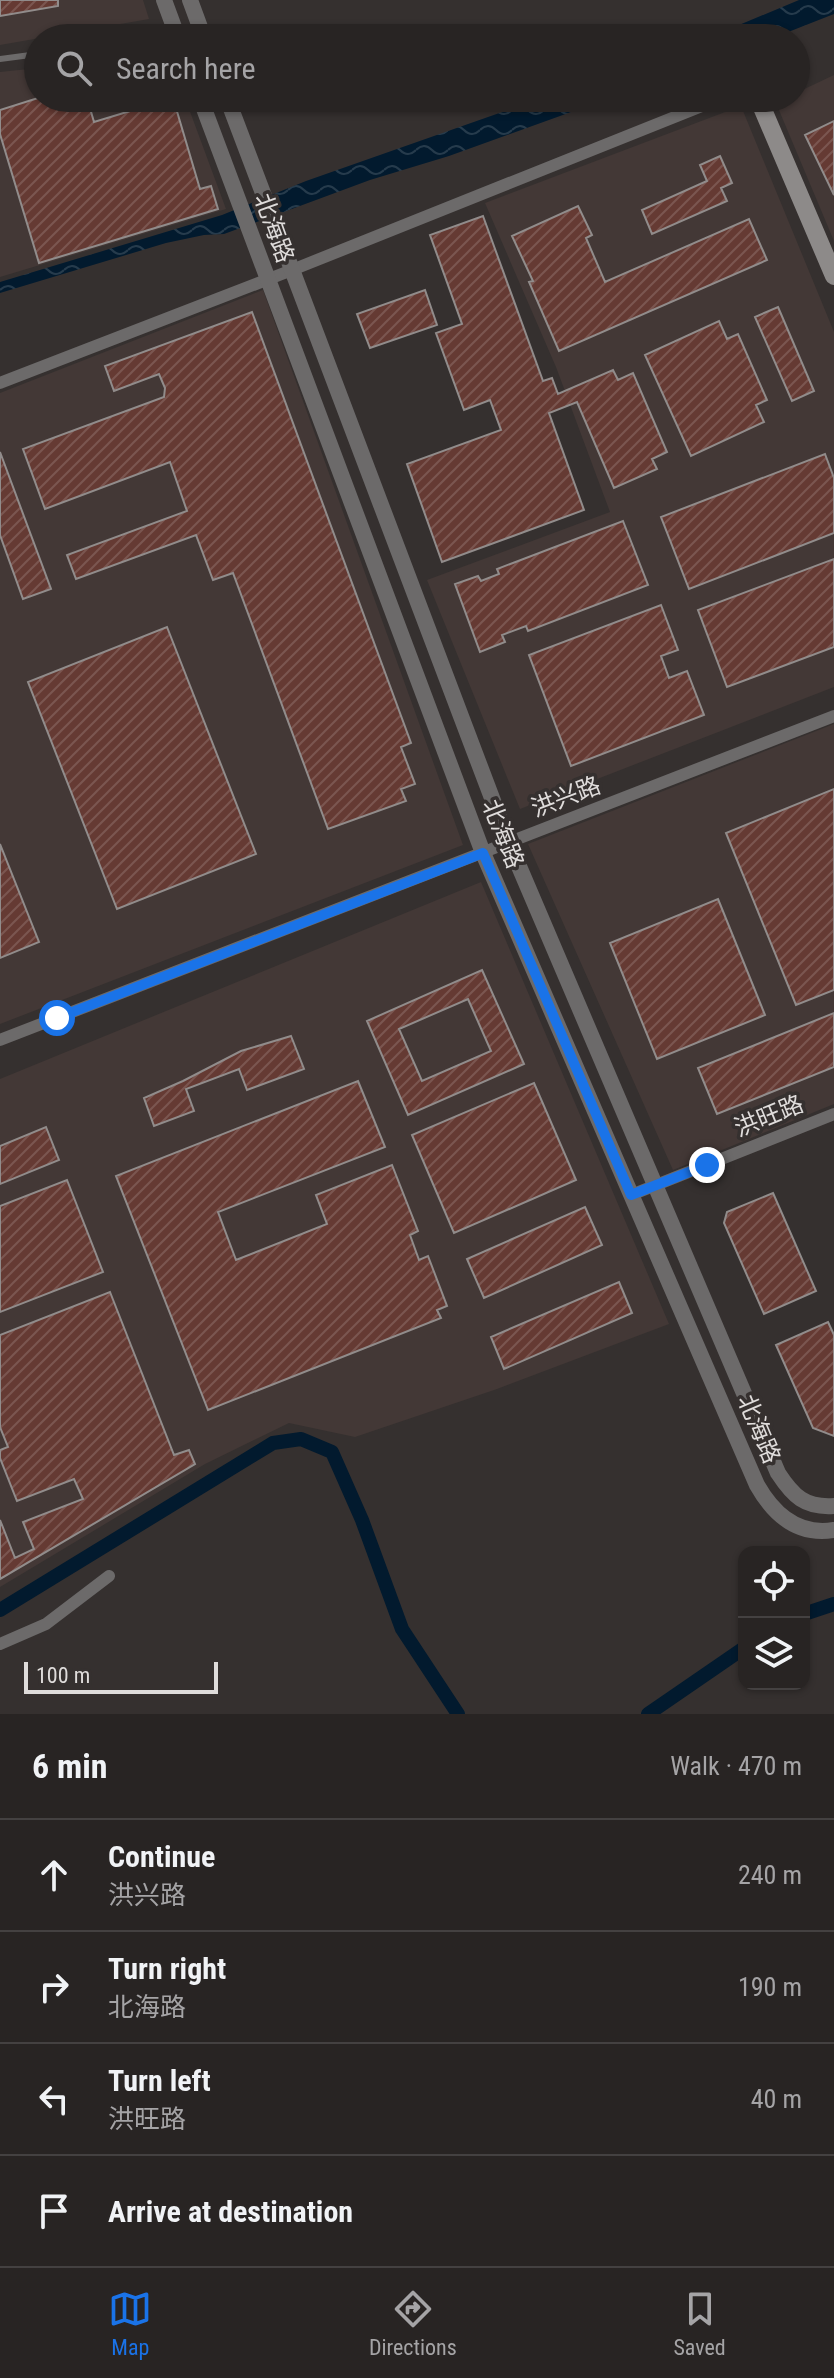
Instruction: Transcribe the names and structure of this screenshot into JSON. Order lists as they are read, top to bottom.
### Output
{
  "streets": {
    "street": ["北海路", "洪兴路", "洪旺路"]
  },
  "crossings": [
    ["北海路", "洪兴路"],
    ["北海路", "洪旺路"]
  ],
  "scale_bar": "100 m",
  "page": {
    "search": "Search here",
    "scale": "100 m",
    "heading": ["6 min", "Walk · 470 m"],
    "list": [
      ["Continue", "洪兴路", "240 m"],
      ["Turn right", "北海路", "190 m"],
      ["Turn left", "洪旺路", "40 m"],
      "Arrive at destination"
    ],
    "nav": ["Map", "Directions", "Saved"]
  }
}
